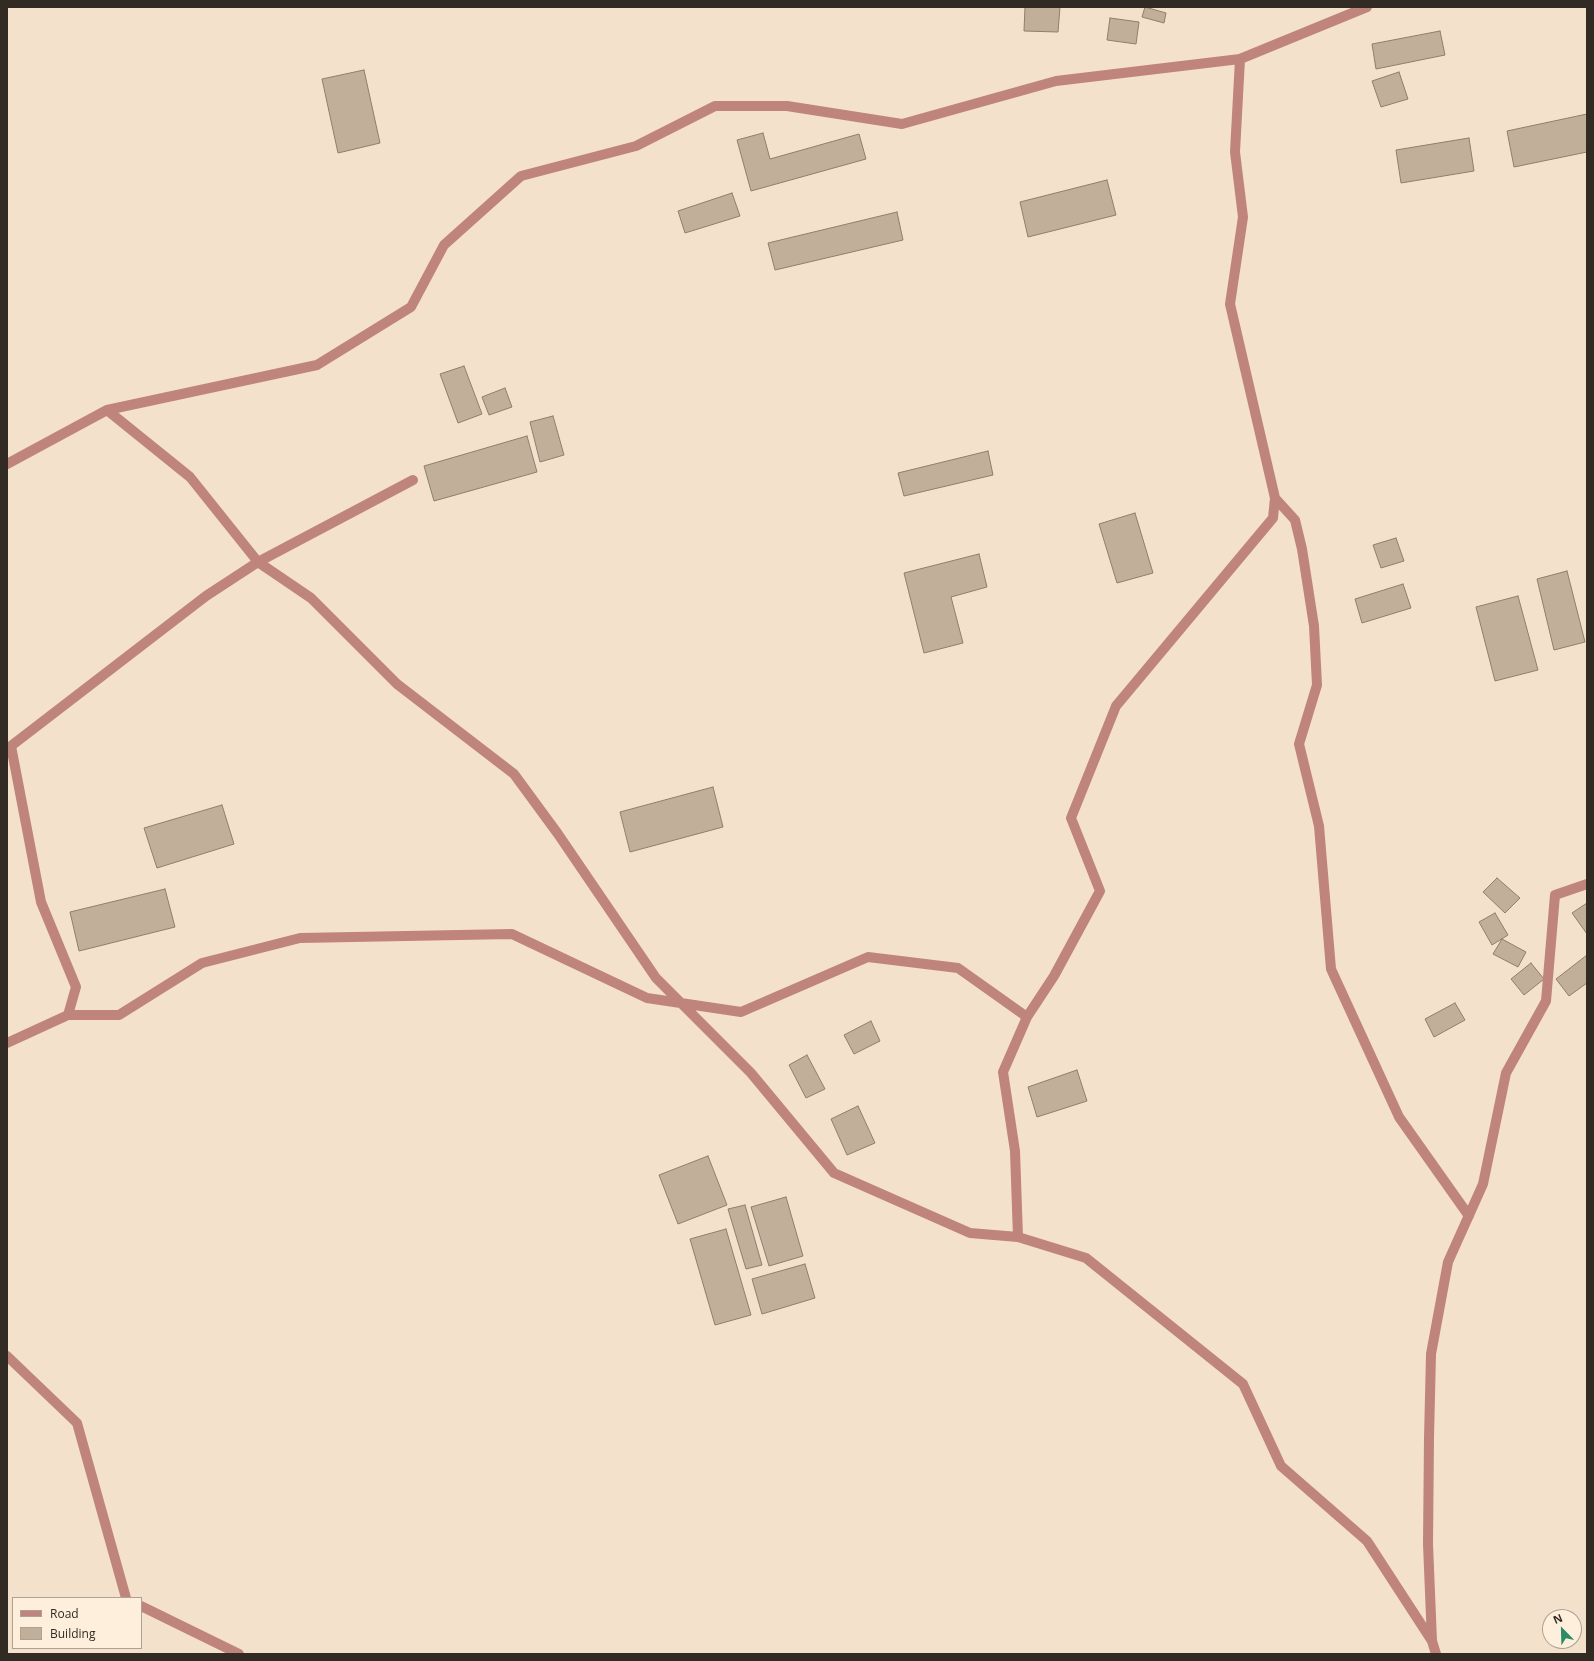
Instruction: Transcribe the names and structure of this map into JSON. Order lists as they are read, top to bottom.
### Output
{
  "legend": ["Road", "Building"],
  "north": "top left"
}
